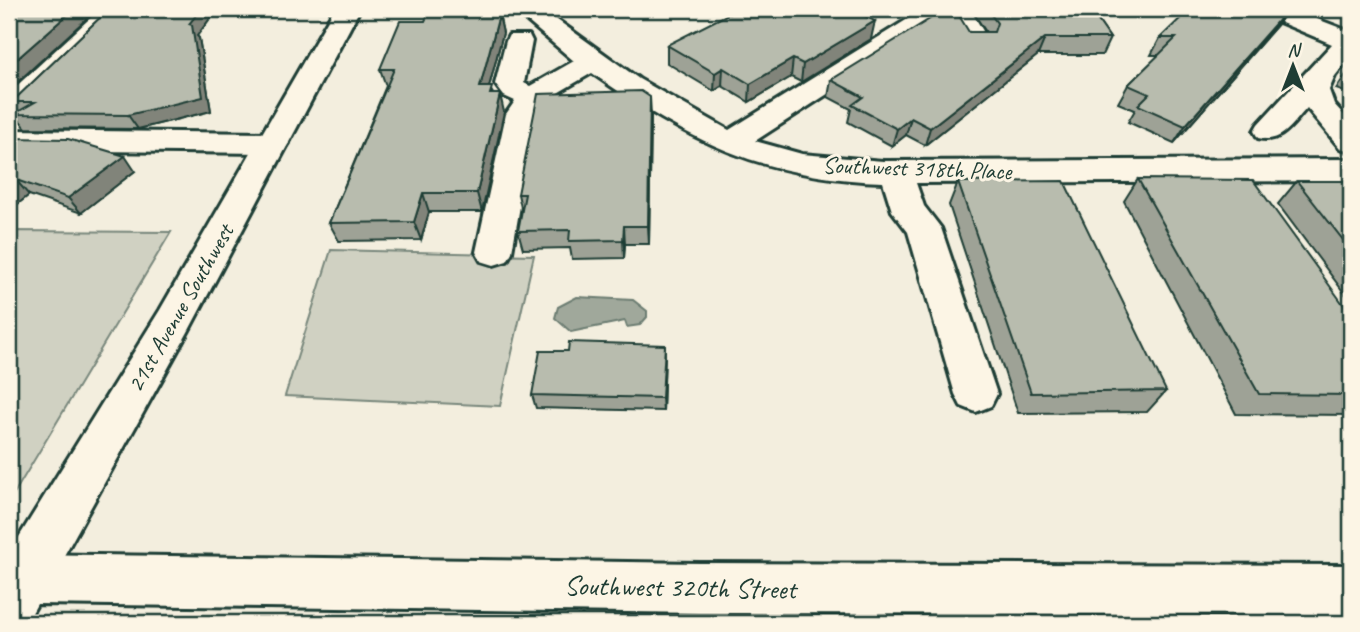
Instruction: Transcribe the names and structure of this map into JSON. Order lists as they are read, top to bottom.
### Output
{
  "streets": {
    "street": ["Southwest 318th Place", "21st Avenue Southwest", "Southwest 320th Street"]
  },
  "crossings": [
    ["21st Avenue Southwest", "Southwest 320th Street"]
  ],
  "north": "top"
}
